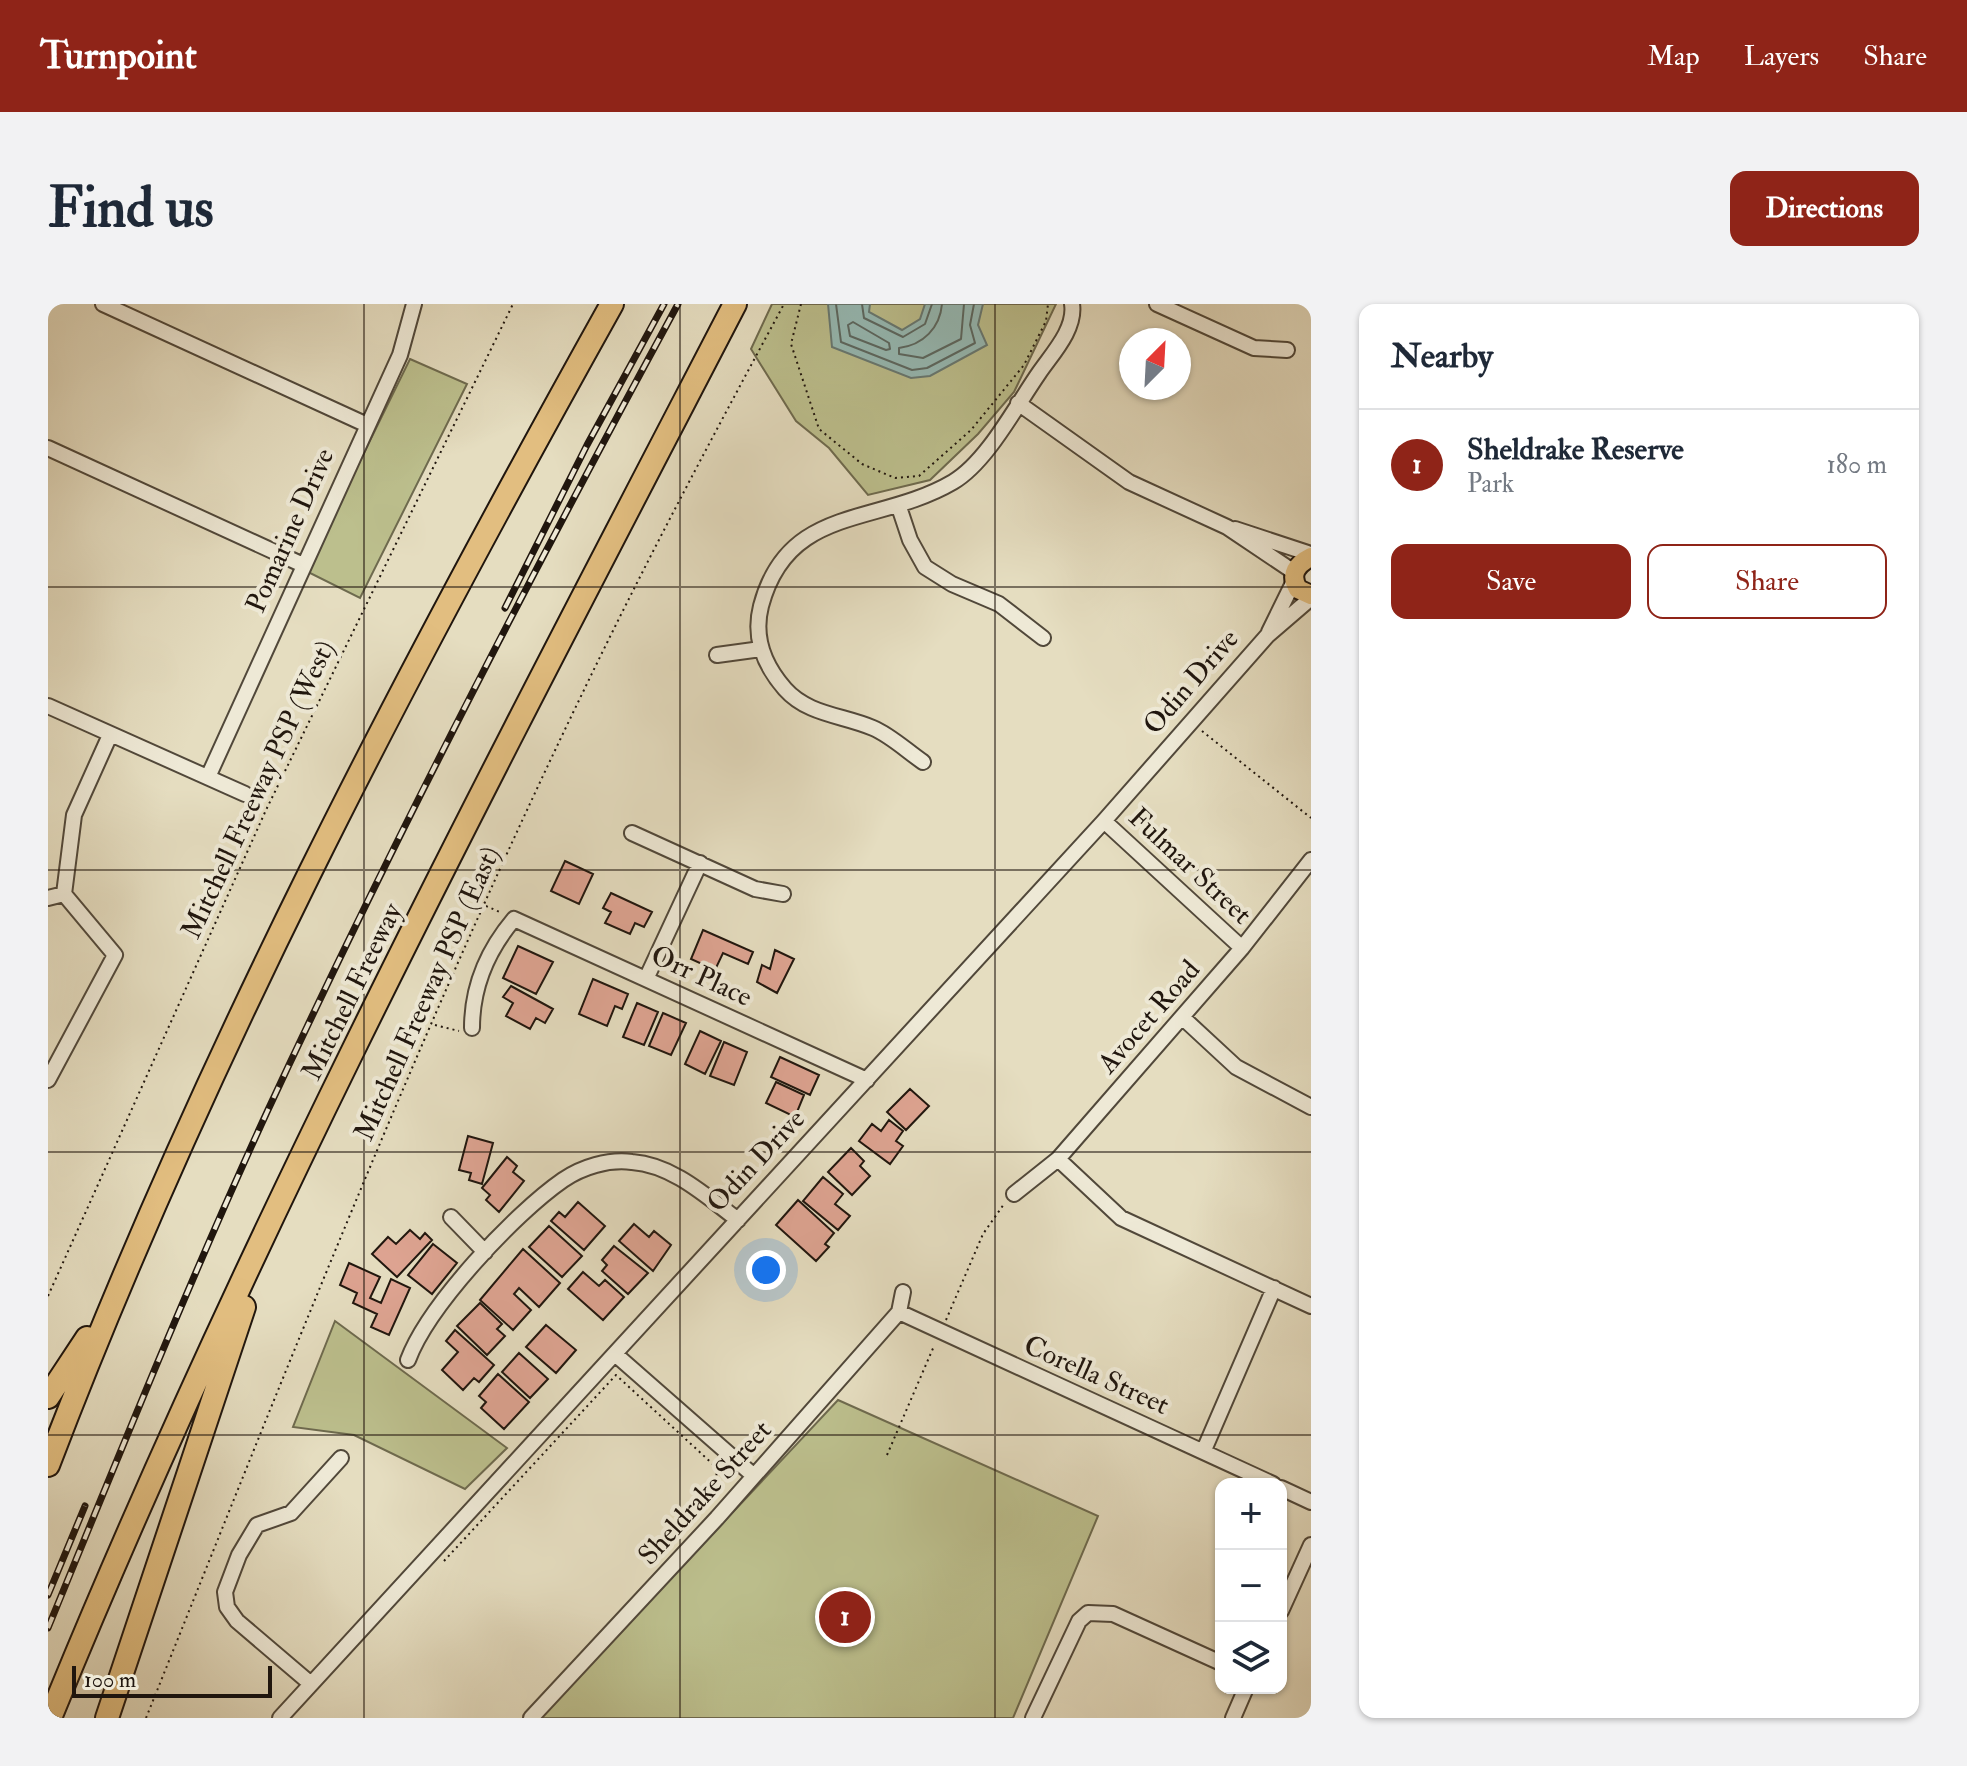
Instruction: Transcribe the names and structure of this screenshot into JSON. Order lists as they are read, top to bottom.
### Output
{
  "streets": {
    "highway": ["Mitchell Freeway"],
    "main road": ["Odin Drive"],
    "street": [
      "Pomarine Drive",
      "Fulmar Street",
      "Orr Place",
      "Avocet Road",
      "Corella Street",
      "Sheldrake Street"
    ],
    "path": ["Mitchell Freeway PSP (West)", "Mitchell Freeway PSP (East)"]
  },
  "crossings": [
    ["Odin Drive", "Fulmar Street"],
    ["Odin Drive", "Orr Place"],
    ["Fulmar Street", "Avocet Road"],
    ["Corella Street", "Sheldrake Street"]
  ],
  "scale_bar": "100 m",
  "north": "top right",
  "page": {
    "header": "Turnpoint",
    "nav": ["Map", "Layers", "Share"],
    "buttons": [
      "Directions",
      ["Save", "Share"]
    ],
    "title": "Find us",
    "heading": "Nearby",
    "list": [
      {
        "mark": "1",
        "name": "Sheldrake Reserve",
        "note": "Park",
        "value": "180 m"
      }
    ],
    "map_buttons": ["+", "−"],
    "pins": "1",
    "scale": "100 m"
  }
}
